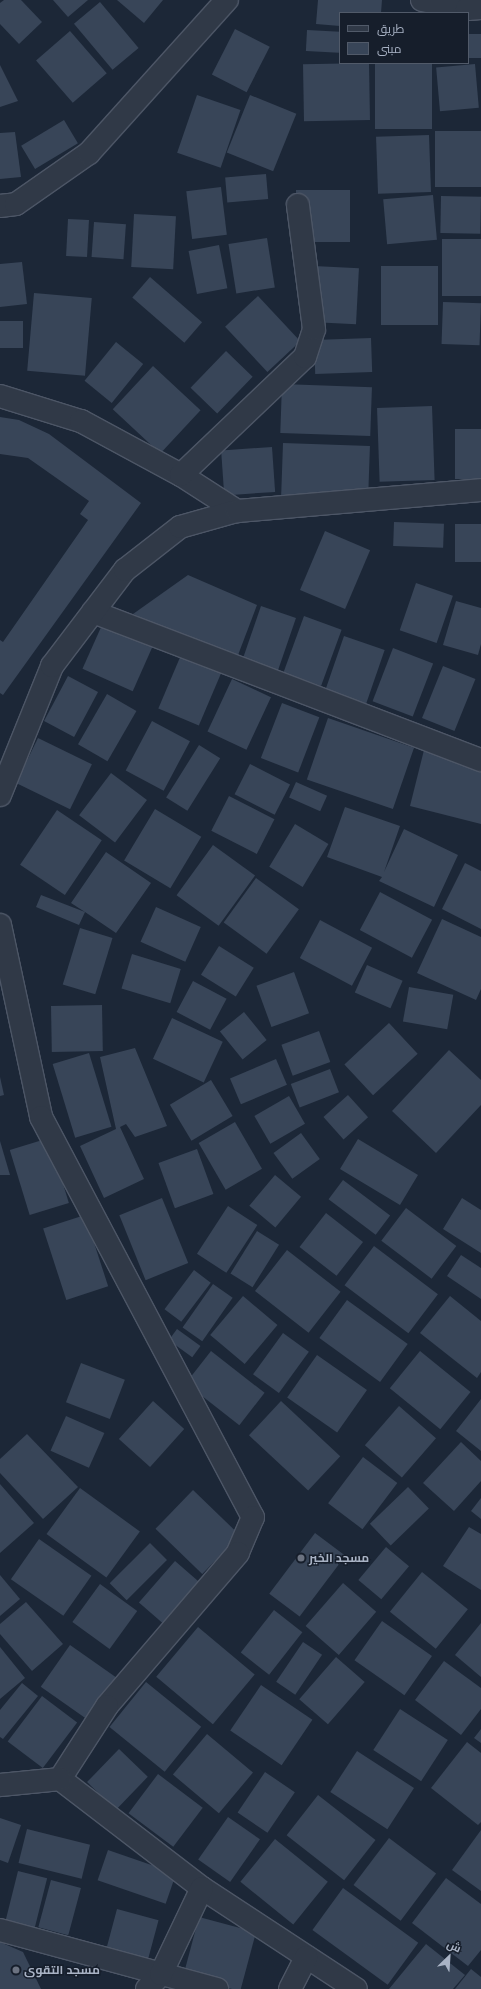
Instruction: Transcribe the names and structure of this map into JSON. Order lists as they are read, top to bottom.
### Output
{
  "places": ["مسجد الخير", "مسجد التقوى"],
  "legend": ["طريق", "مبنى"],
  "north": "top right"
}
